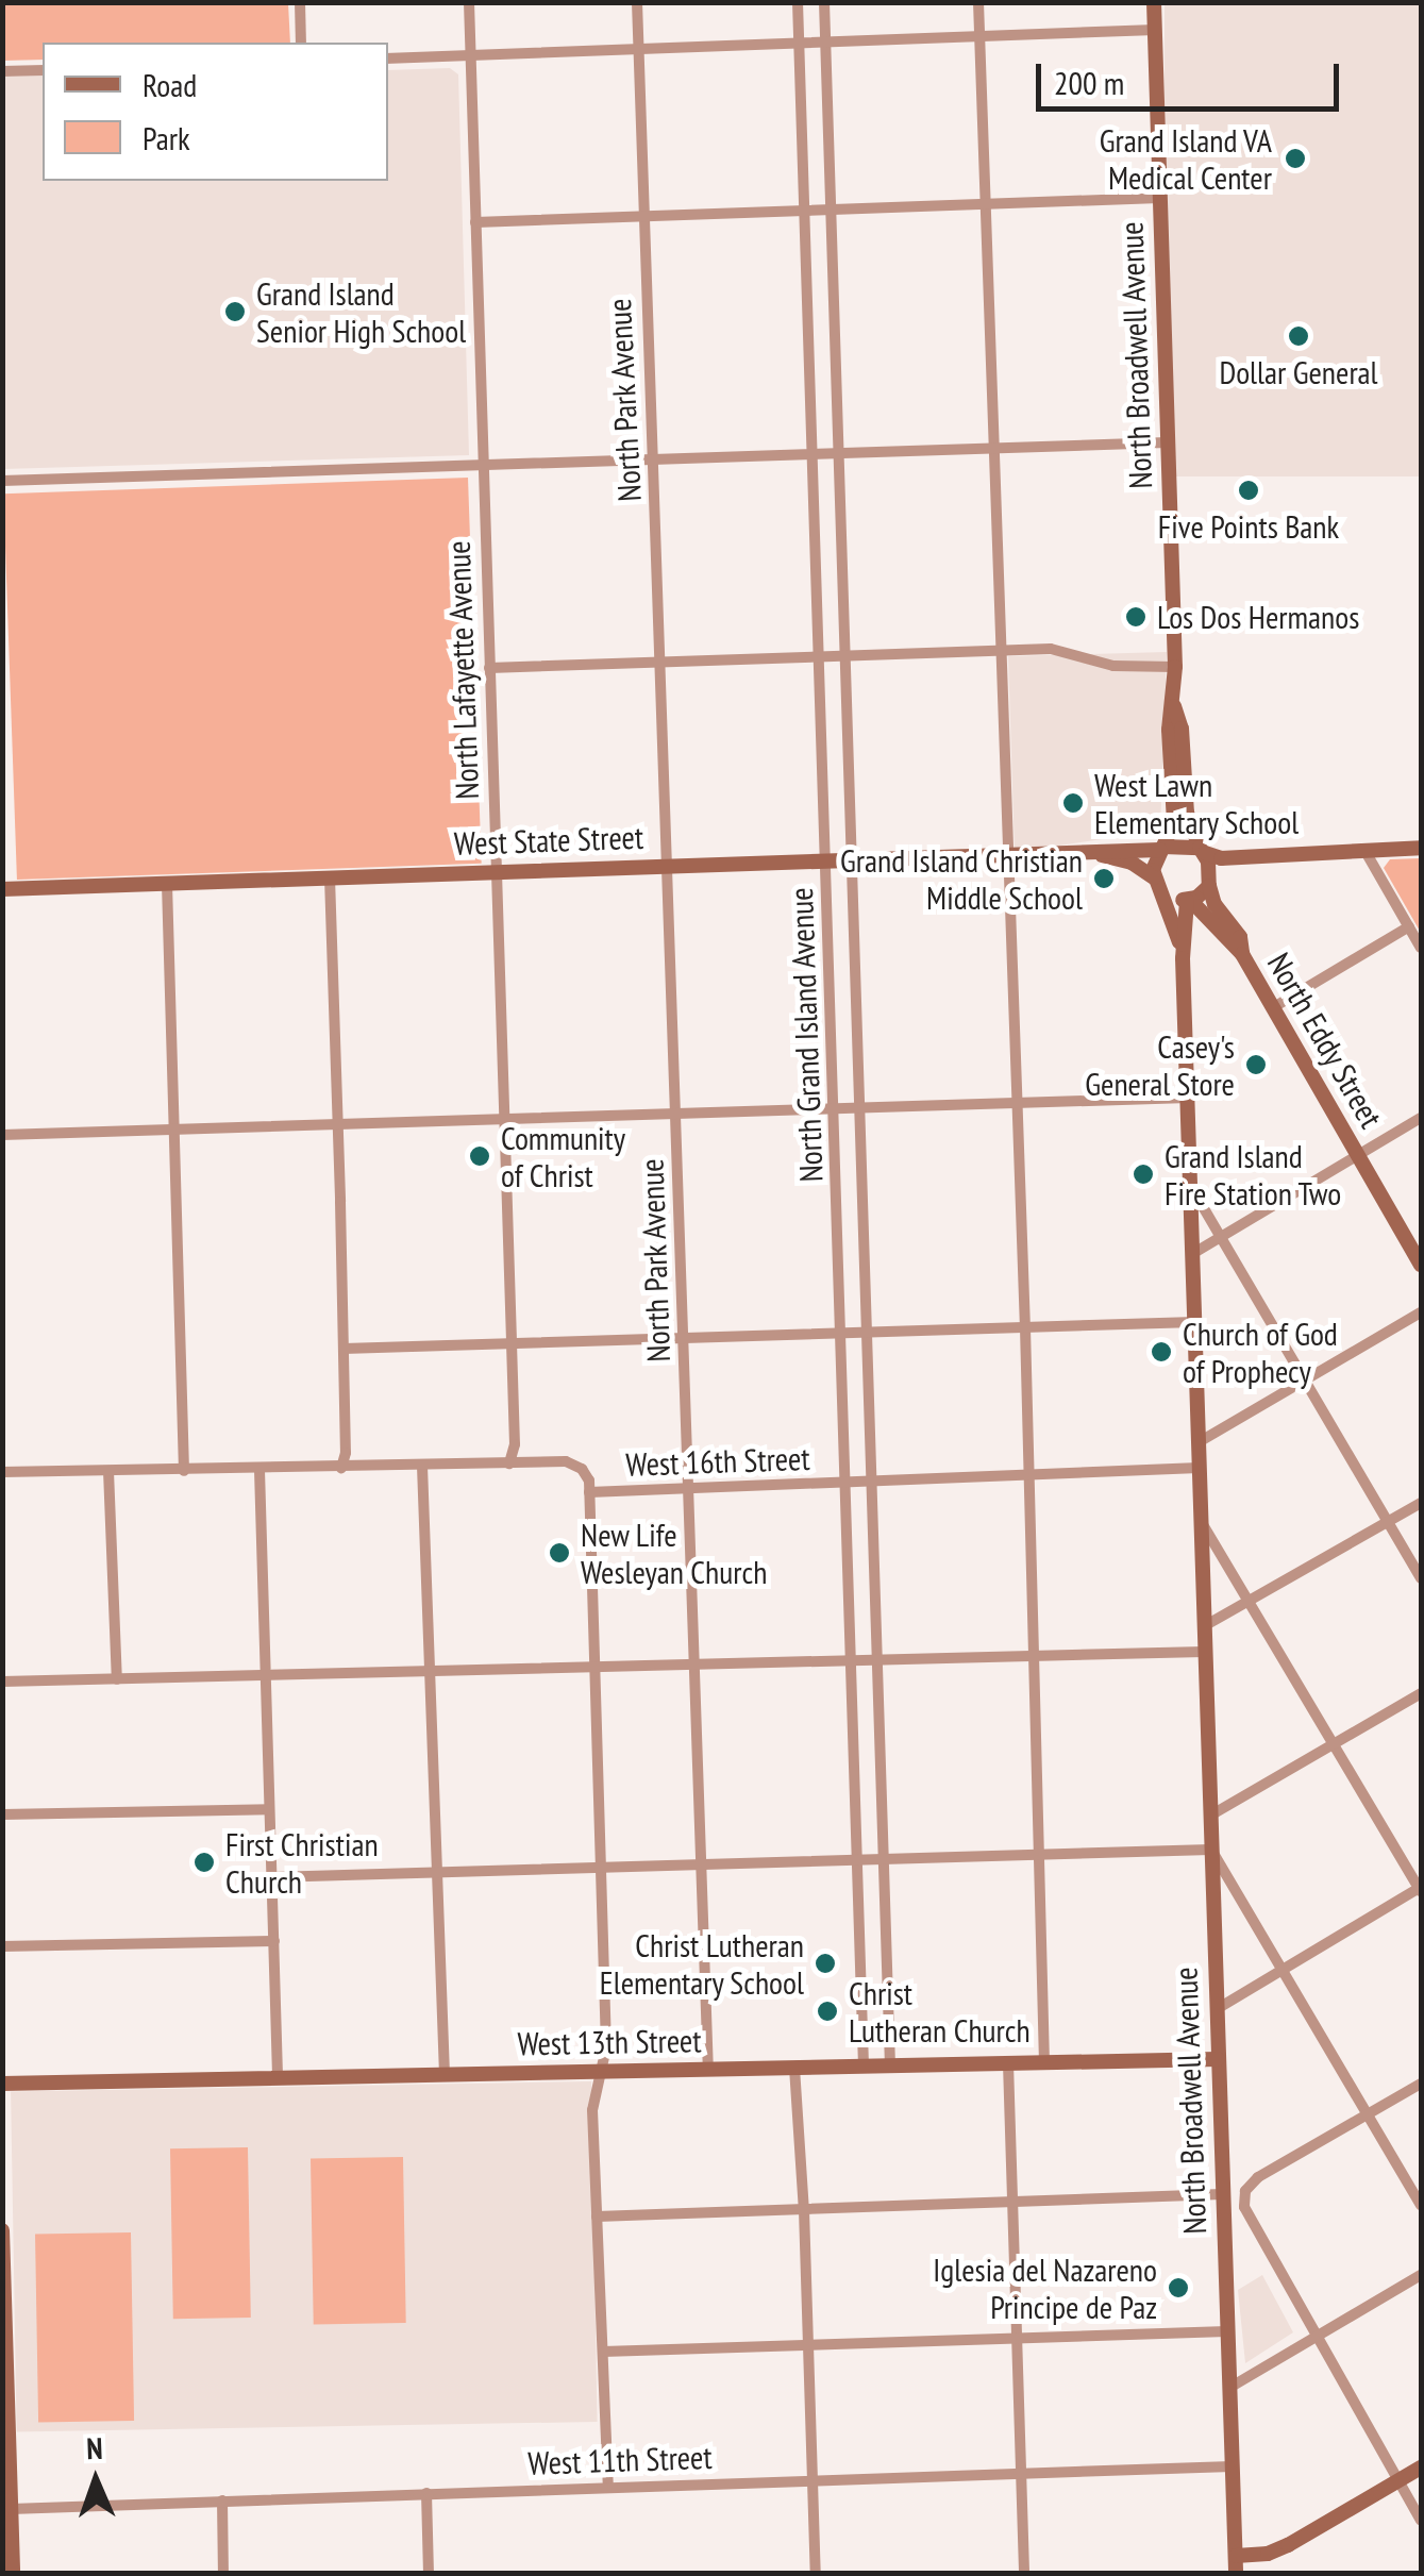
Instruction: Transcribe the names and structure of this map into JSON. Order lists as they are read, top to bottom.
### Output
{
  "streets": {
    "main road": [
      "North Broadwell Avenue",
      "West State Street",
      "North Eddy Street",
      "West 13th Street"
    ],
    "street": [
      "North Park Avenue",
      "North Lafayette Avenue",
      "North Grand Island Avenue",
      "West 16th Street",
      "West 11th Street"
    ]
  },
  "crossings": [
    ["North Broadwell Avenue", "West State Street"],
    ["North Broadwell Avenue", "North Eddy Street"],
    ["North Broadwell Avenue", "West 16th Street"],
    ["North Broadwell Avenue", "West 13th Street"],
    ["North Broadwell Avenue", "West 11th Street"],
    ["North Park Avenue", "West State Street"],
    ["North Park Avenue", "West 16th Street"],
    ["North Park Avenue", "West 13th Street"],
    ["North Lafayette Avenue", "West State Street"],
    ["North Lafayette Avenue", "West 16th Street"],
    ["West State Street", "North Grand Island Avenue"],
    ["West State Street", "North Eddy Street"],
    ["North Grand Island Avenue", "West 16th Street"],
    ["North Grand Island Avenue", "West 13th Street"]
  ],
  "places": [
    "Grand Island VA Medical Center",
    "Grand Island Senior High School",
    "Dollar General",
    "Five Points Bank",
    "Los Dos Hermanos",
    "West Lawn Elementary School",
    "Grand Island Christian Middle School",
    "Casey's General Store",
    "Community of Christ",
    "Grand Island Fire Station Two",
    "Church of God of Prophecy",
    "New Life Wesleyan Church",
    "First Christian Church",
    "Christ Lutheran Elementary School",
    "Christ Lutheran Church",
    "Iglesia del Nazareno Principe de Paz"
  ],
  "legend": ["Road", "Park"],
  "scale_bar": "200 m",
  "north": "top"
}
